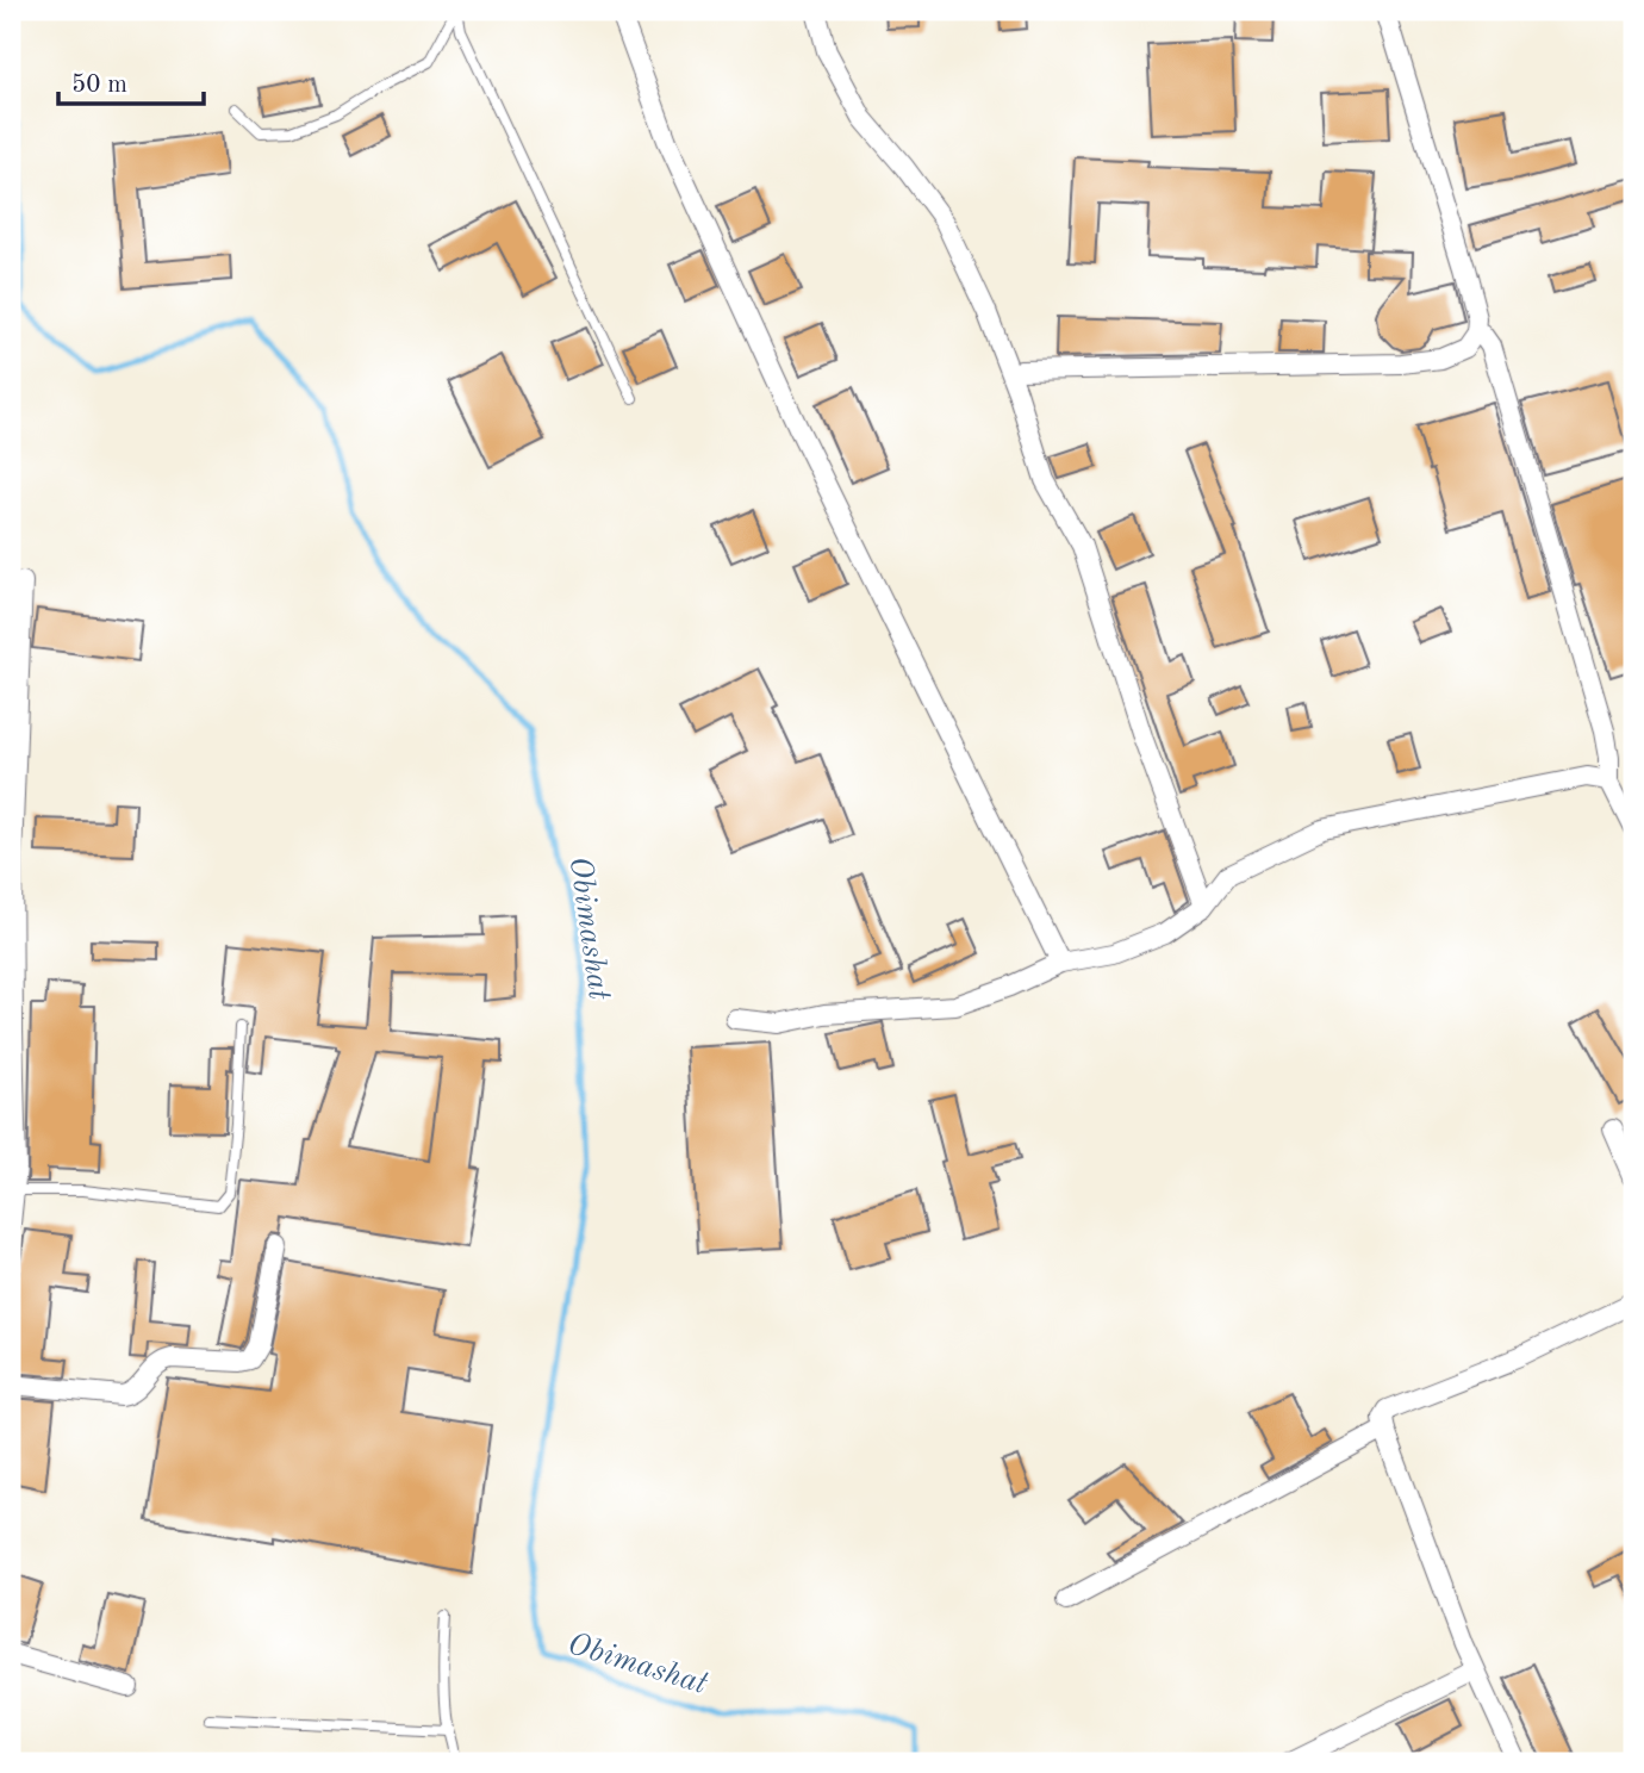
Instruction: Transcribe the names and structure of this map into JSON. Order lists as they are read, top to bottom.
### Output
{
  "water": ["Obimashat"],
  "scale_bar": "50 m"
}
